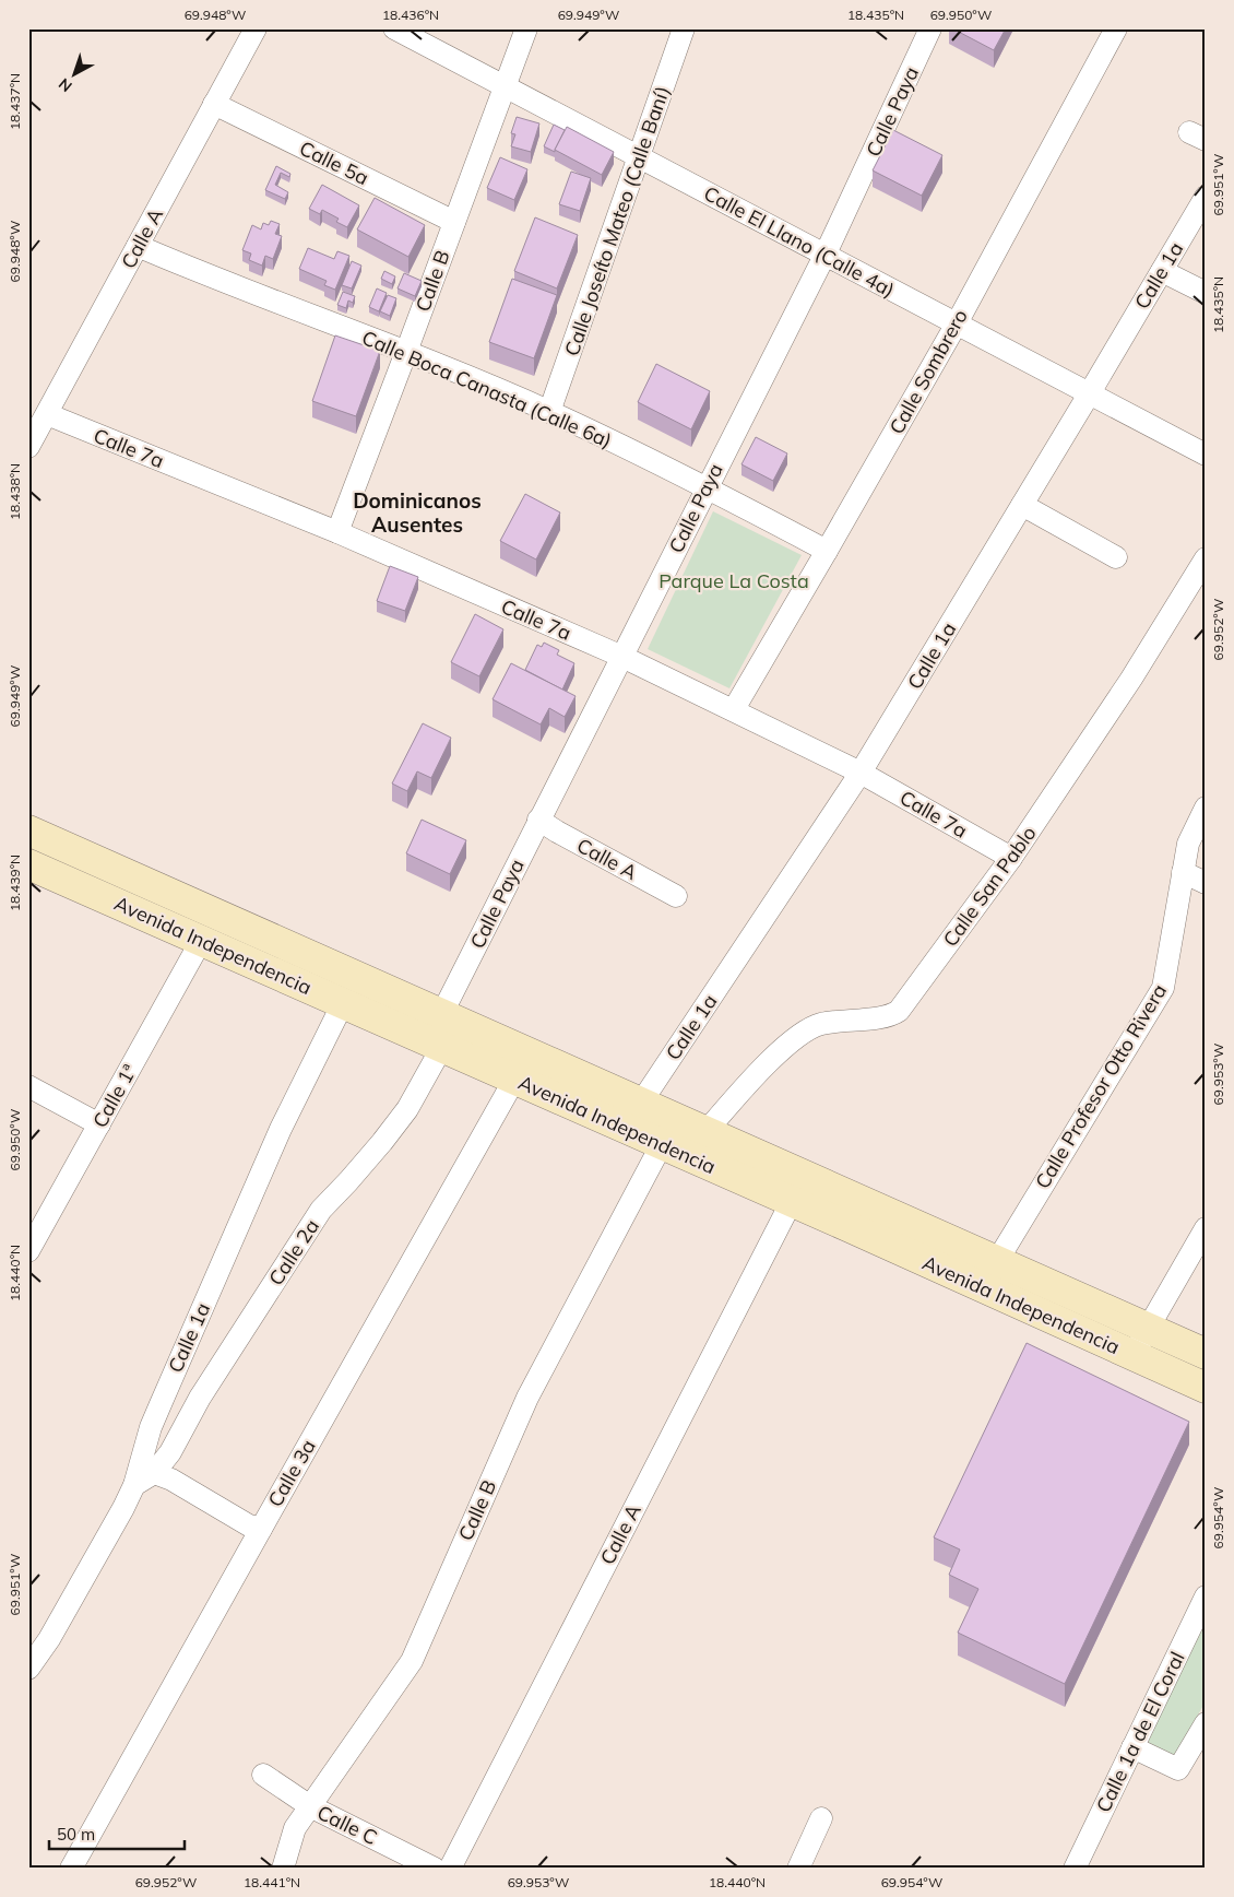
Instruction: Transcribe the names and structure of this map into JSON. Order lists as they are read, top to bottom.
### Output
{
  "streets": {
    "main road": ["Avenida Independencia"],
    "street": [
      "Calle Paya",
      "Calle 5a",
      "Calle Joseíto Mateo (Calle Baní)",
      "Calle A",
      "Calle El Llano (Calle 4a)",
      "Calle 1a",
      "Calle B",
      "Calle Sombrero",
      "Calle Boca Canasta (Calle 6a)",
      "Calle 7a",
      "Calle San Pablo",
      "Calle Profesor Otto Rivera",
      "Calle 1ª",
      "Calle 2a",
      "Calle 3a",
      "Calle 1a de El Coral",
      "Calle C"
    ]
  },
  "crossings": [
    ["Calle Paya", "Calle A"],
    ["Calle Paya", "Calle El Llano (Calle 4a)"],
    ["Calle Paya", "Calle Boca Canasta (Calle 6a)"],
    ["Calle Paya", "Calle 7a"],
    ["Calle Paya", "Avenida Independencia"],
    ["Calle Paya", "Calle 2a"],
    ["Calle 5a", "Calle A"],
    ["Calle 5a", "Calle B"],
    ["Calle Joseíto Mateo (Calle Baní)", "Calle El Llano (Calle 4a)"],
    ["Calle Joseíto Mateo (Calle Baní)", "Calle Boca Canasta (Calle 6a)"],
    ["Calle A", "Calle Boca Canasta (Calle 6a)"],
    ["Calle A", "Calle 7a"],
    ["Calle A", "Avenida Independencia"],
    ["Calle El Llano (Calle 4a)", "Calle 1a"],
    ["Calle El Llano (Calle 4a)", "Calle B"],
    ["Calle El Llano (Calle 4a)", "Calle Sombrero"],
    ["Calle 1a", "Calle 7a"],
    ["Calle 1a", "Avenida Independencia"],
    ["Calle 1a", "Calle 2a"],
    ["Calle B", "Calle Boca Canasta (Calle 6a)"],
    ["Calle B", "Calle 7a"],
    ["Calle B", "Avenida Independencia"],
    ["Calle B", "Calle C"],
    ["Calle Sombrero", "Calle Boca Canasta (Calle 6a)"],
    ["Calle Sombrero", "Calle 7a"],
    ["Calle 7a", "Calle San Pablo"],
    ["Calle San Pablo", "Avenida Independencia"],
    ["Avenida Independencia", "Calle Profesor Otto Rivera"],
    ["Avenida Independencia", "Calle 1ª"],
    ["Avenida Independencia", "Calle 2a"],
    ["Avenida Independencia", "Calle 3a"]
  ],
  "districts": ["Dominicanos Ausentes"],
  "parks": ["Parque La Costa"],
  "scale_bar": "50 m",
  "north": "bottom left",
  "coordinates": [
    "69.948°W",
    "18.436°N",
    "69.949°W",
    "18.435°N",
    "69.950°W",
    "18.437°N",
    "69.951°W",
    "18.438°N",
    "69.952°W",
    "18.439°N",
    "69.953°W",
    "18.440°N",
    "69.954°W",
    "18.441°N"
  ]
}
